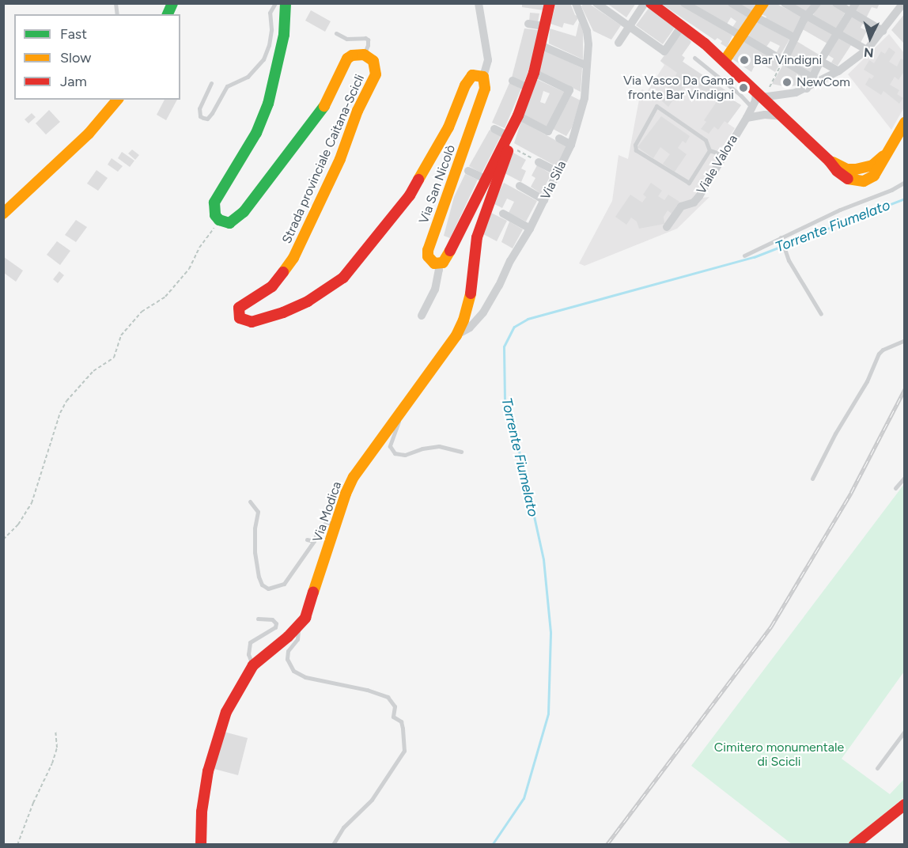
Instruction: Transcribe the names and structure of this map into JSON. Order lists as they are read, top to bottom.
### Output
{
  "streets": {
    "main road": ["Strada provinciale Caitana-Scicli", "Via San Nicolò", "Via Modica"],
    "street": ["Viale Valora", "Via Sila"]
  },
  "crossings": [
    ["Strada provinciale Caitana-Scicli", "Via San Nicolò"],
    ["Via Sila", "Via Modica"]
  ],
  "water": ["Torrente Fiumelato"],
  "parks": ["Cimitero monumentale di Scicli"],
  "places": ["Bar Vindigni", "NewCom", "Via Vasco Da Gama fronte Bar Vindigni"],
  "legend": ["Fast", "Slow", "Jam"],
  "north": "bottom"
}
